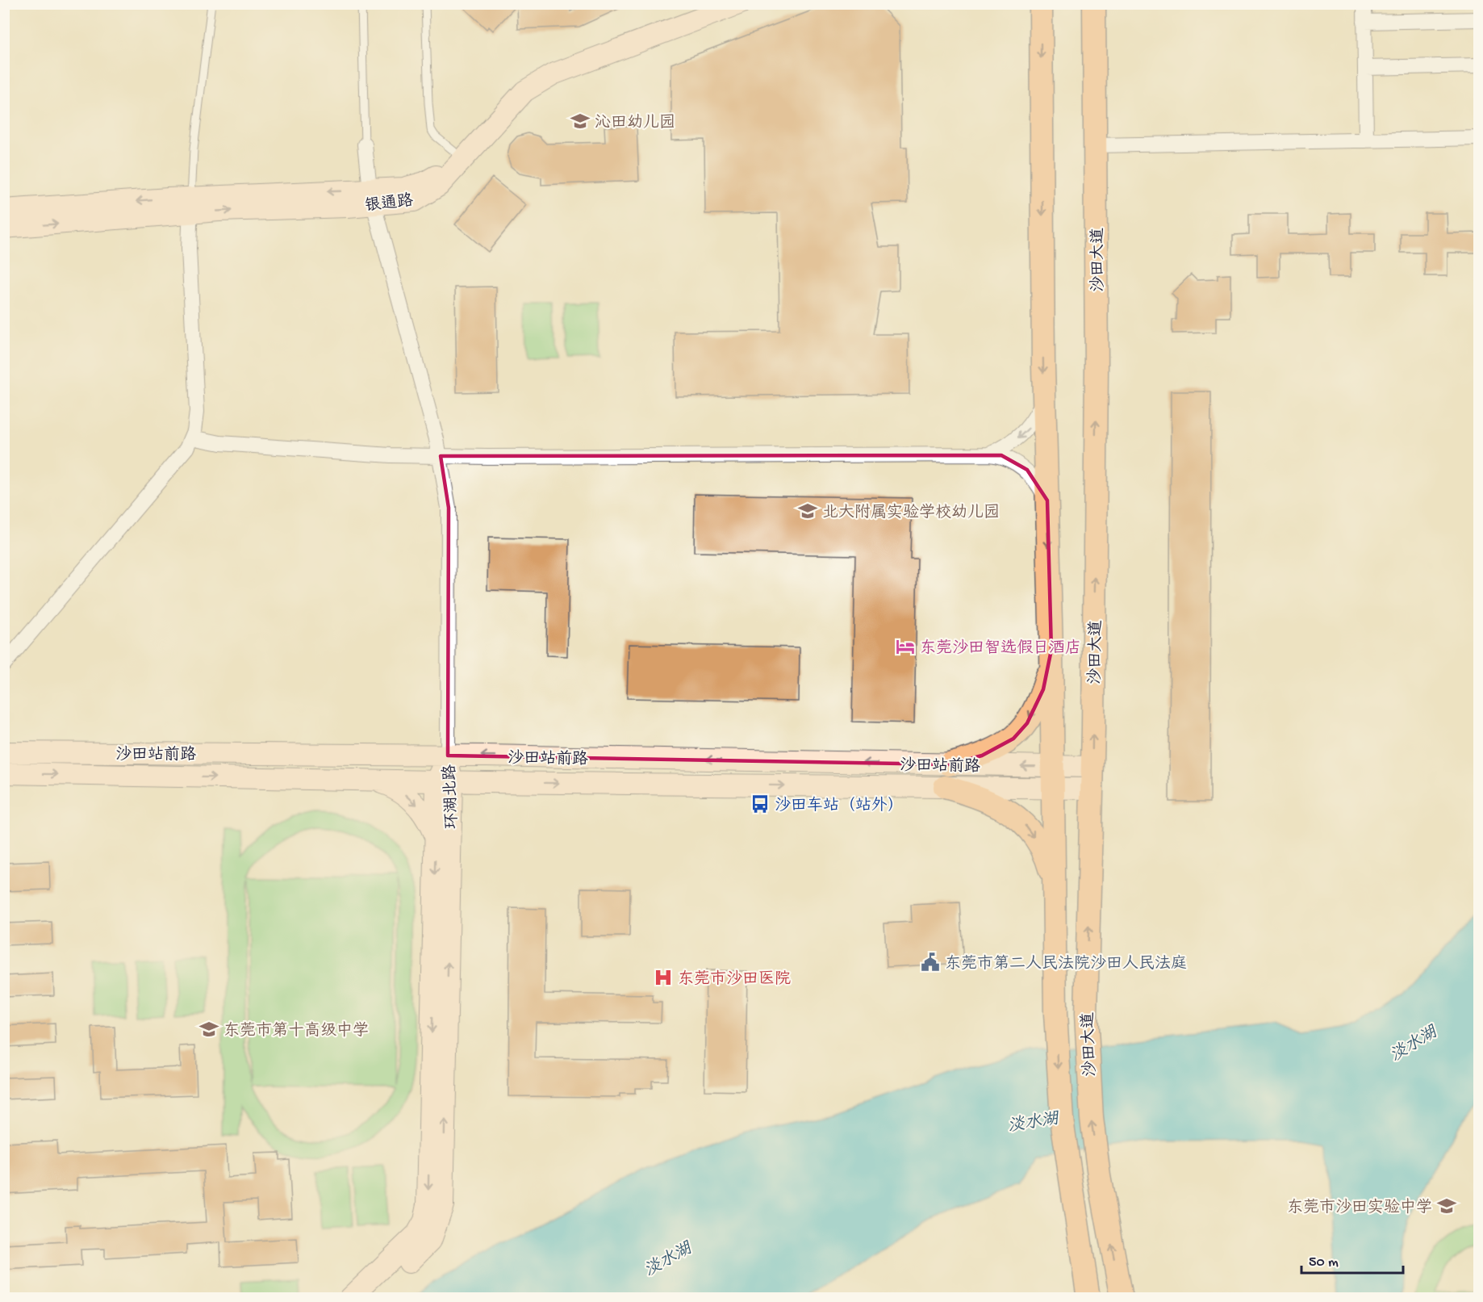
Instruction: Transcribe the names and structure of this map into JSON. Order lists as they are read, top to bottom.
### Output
{
  "streets": {
    "main road": ["沙田大道"],
    "street": ["银通路", "沙田站前路", "环湖北路"]
  },
  "crossings": [
    ["沙田大道", "沙田站前路"],
    ["沙田站前路", "环湖北路"]
  ],
  "water": ["淡水湖"],
  "places": {
    "school or university": [
      "沁田幼儿园",
      "北大附属实验学校幼儿园",
      "东莞市第十高级中学",
      "东莞市沙田实验中学"
    ],
    "hotel": ["东莞沙田智选假日酒店"],
    "bus stop": ["沙田车站（站外）"],
    "public building": ["东莞市第二人民法院沙田人民法庭"],
    "hospital": ["东莞市沙田医院"]
  },
  "scale_bar": "50 m"
}
